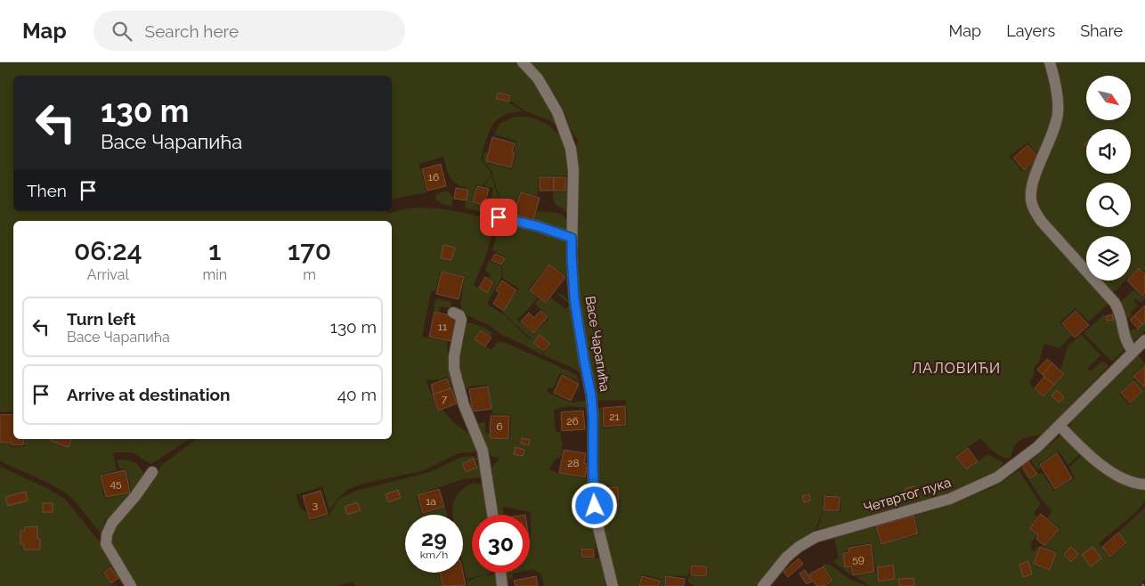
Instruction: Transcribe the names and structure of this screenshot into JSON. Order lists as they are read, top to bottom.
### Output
{
  "streets": {
    "street": ["Васе Чарапића", "Четвртог пука"]
  },
  "districts": ["ЛАЛОВИЋИ"],
  "house_numbers": [
    "16",
    "11",
    "7",
    "21",
    "26",
    "6",
    "28",
    "45",
    "1a",
    "3",
    "59"
  ],
  "north": "bottom right",
  "page": {
    "header": "Map",
    "search": "Search here",
    "nav": ["Map", "Layers", "Share"],
    "turn": ["130 m", "Васе Чарапића"],
    "then": "Then",
    "eta": [
      "06:24",
      "Arrival",
      "1",
      "min",
      "170",
      "m"
    ],
    "list": [
      {
        "name": "Turn left",
        "note": "Васе Чарапића",
        "value": "130 m"
      },
      {
        "name": "Arrive at destination",
        "value": "40 m"
      }
    ],
    "speed": "29 km/h",
    "limit": "30"
  }
}
